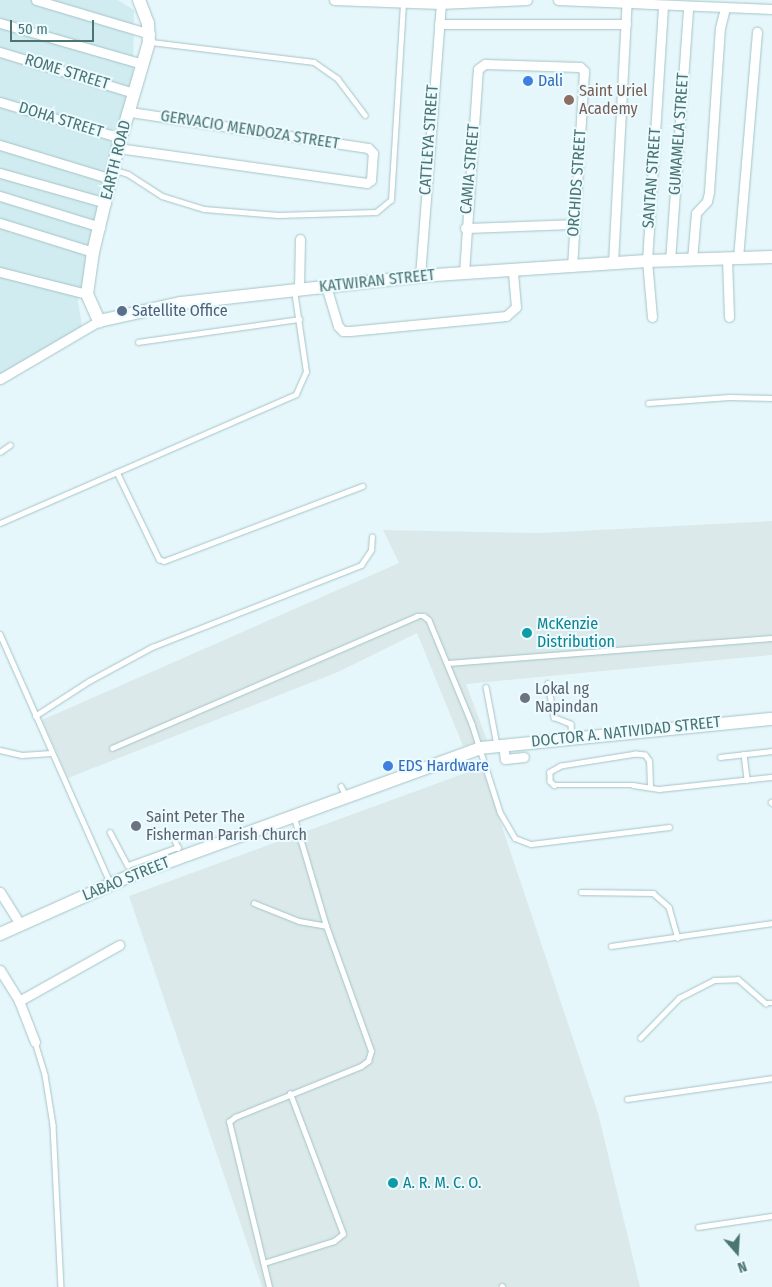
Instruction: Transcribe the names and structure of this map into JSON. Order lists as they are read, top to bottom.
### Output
{
  "streets": {
    "street": [
      "ROME STREET",
      "DOHA STREET",
      "GERVACIO MENDOZA STREET",
      "GUMAMELA STREET",
      "CATTLEYA STREET",
      "EARTH ROAD",
      "CAMIA STREET",
      "SANTAN STREET",
      "ORCHIDS STREET",
      "KATWIRAN STREET",
      "DOCTOR A. NATIVIDAD STREET",
      "LABAO STREET"
    ]
  },
  "crossings": [
    ["ROME STREET", "EARTH ROAD"],
    ["DOHA STREET", "GERVACIO MENDOZA STREET"],
    ["DOHA STREET", "EARTH ROAD"],
    ["GERVACIO MENDOZA STREET", "EARTH ROAD"],
    ["GUMAMELA STREET", "KATWIRAN STREET"],
    ["CATTLEYA STREET", "KATWIRAN STREET"],
    ["CAMIA STREET", "ORCHIDS STREET"],
    ["CAMIA STREET", "KATWIRAN STREET"],
    ["SANTAN STREET", "KATWIRAN STREET"],
    ["ORCHIDS STREET", "KATWIRAN STREET"],
    ["DOCTOR A. NATIVIDAD STREET", "LABAO STREET"]
  ],
  "places": [
    "Dali",
    "Saint Uriel Academy",
    "Satellite Office",
    "McKenzie Distribution",
    "Lokal ng Napindan",
    "EDS Hardware",
    "Saint Peter The Fisherman Parish Church",
    "A. R. M. C. O."
  ],
  "scale_bar": "50 m",
  "north": "bottom"
}
